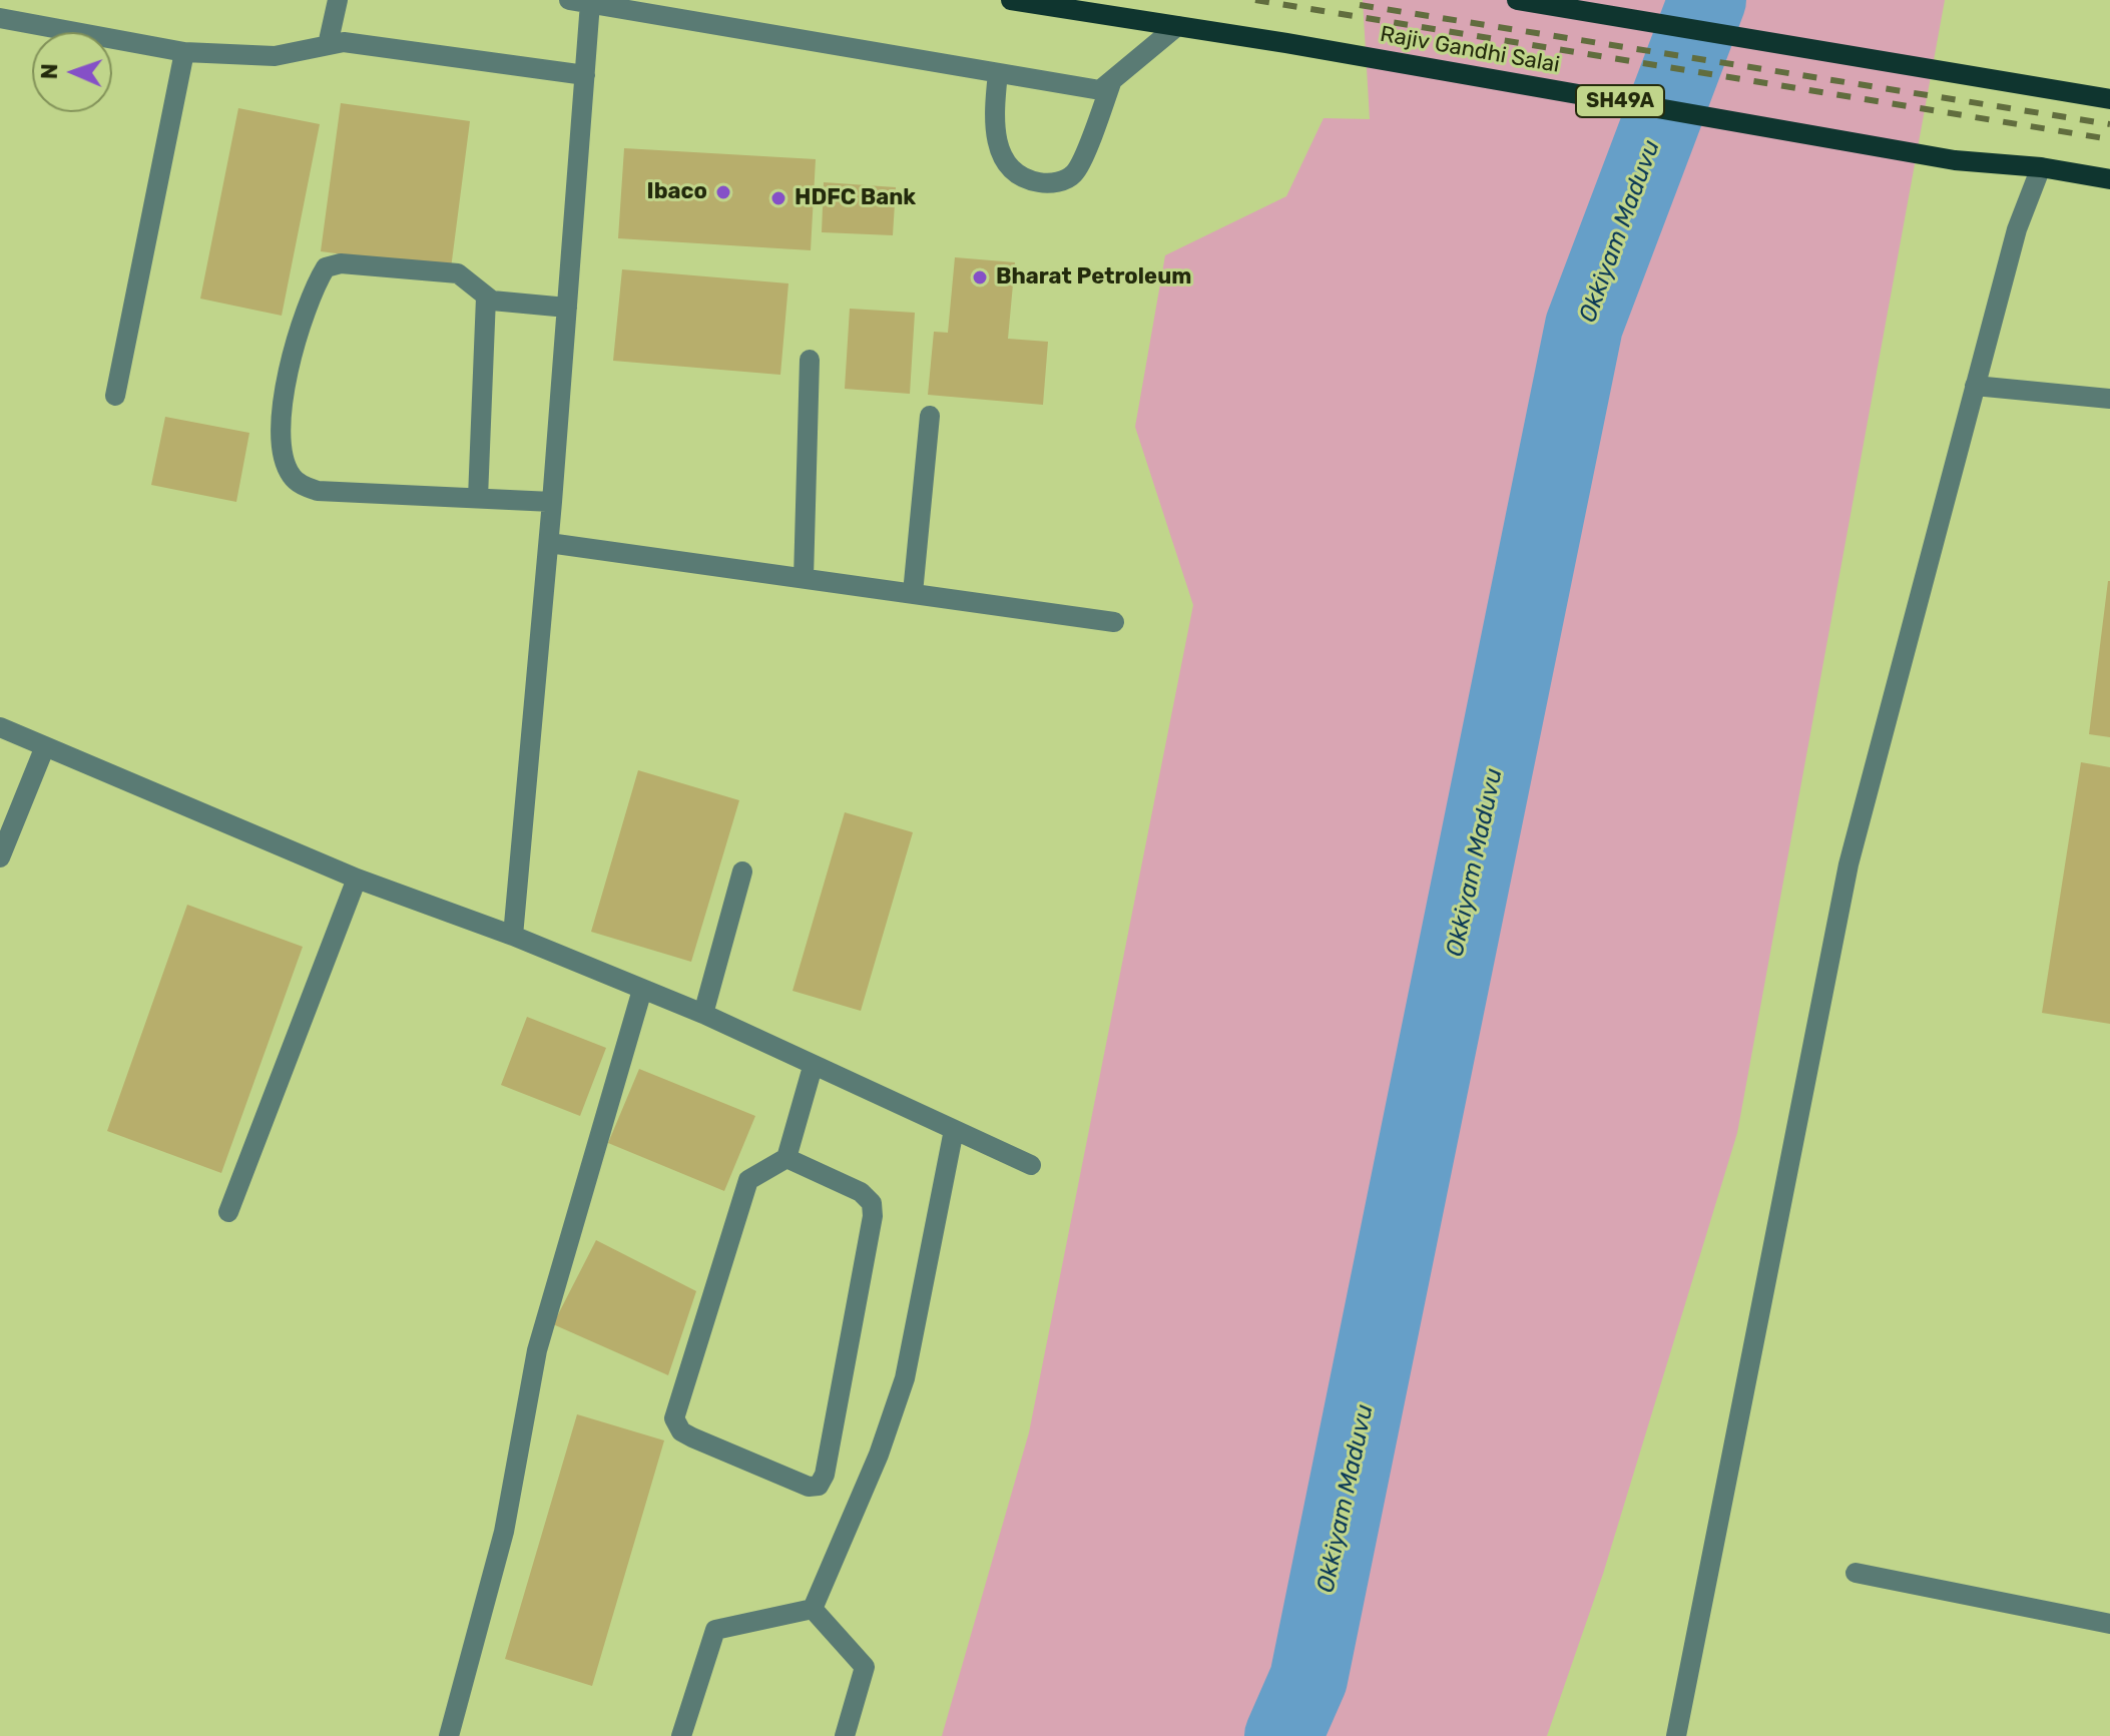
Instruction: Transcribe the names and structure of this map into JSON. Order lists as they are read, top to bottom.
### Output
{
  "streets": {
    "main road": ["Rajiv Gandhi Salai", "SH49A"]
  },
  "water": ["Okkiyam Maduvu"],
  "places": ["Ibaco", "HDFC Bank", "Bharat Petroleum"],
  "north": "left"
}
